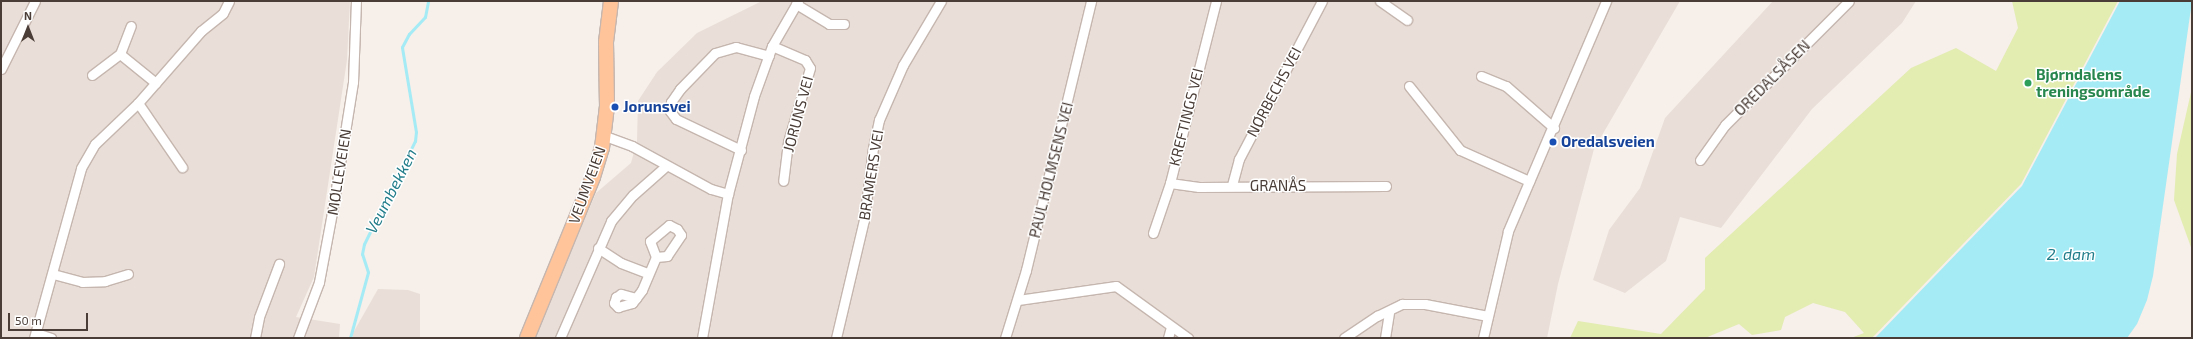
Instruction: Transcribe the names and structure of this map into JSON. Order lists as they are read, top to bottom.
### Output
{
  "streets": {
    "main road": ["VEUMVEIEN"],
    "street": [
      "OREDALSÅSEN",
      "NØRBECHS VEI",
      "JORUNS VEI",
      "KREFTINGS VEI",
      "PAUL HOLMSENS VEI",
      "MØLLEVEIEN",
      "BRAMERS VEI",
      "GRANÅS"
    ]
  },
  "crossings": [
    ["NØRBECHS VEI", "GRANÅS"],
    ["KREFTINGS VEI", "GRANÅS"]
  ],
  "water": ["Veumbekken", "2. dam"],
  "places": ["Bjørndalens treningsområde", "Jorunsvei", "Oredalsveien"],
  "scale_bar": "50 m",
  "north": "top"
}
